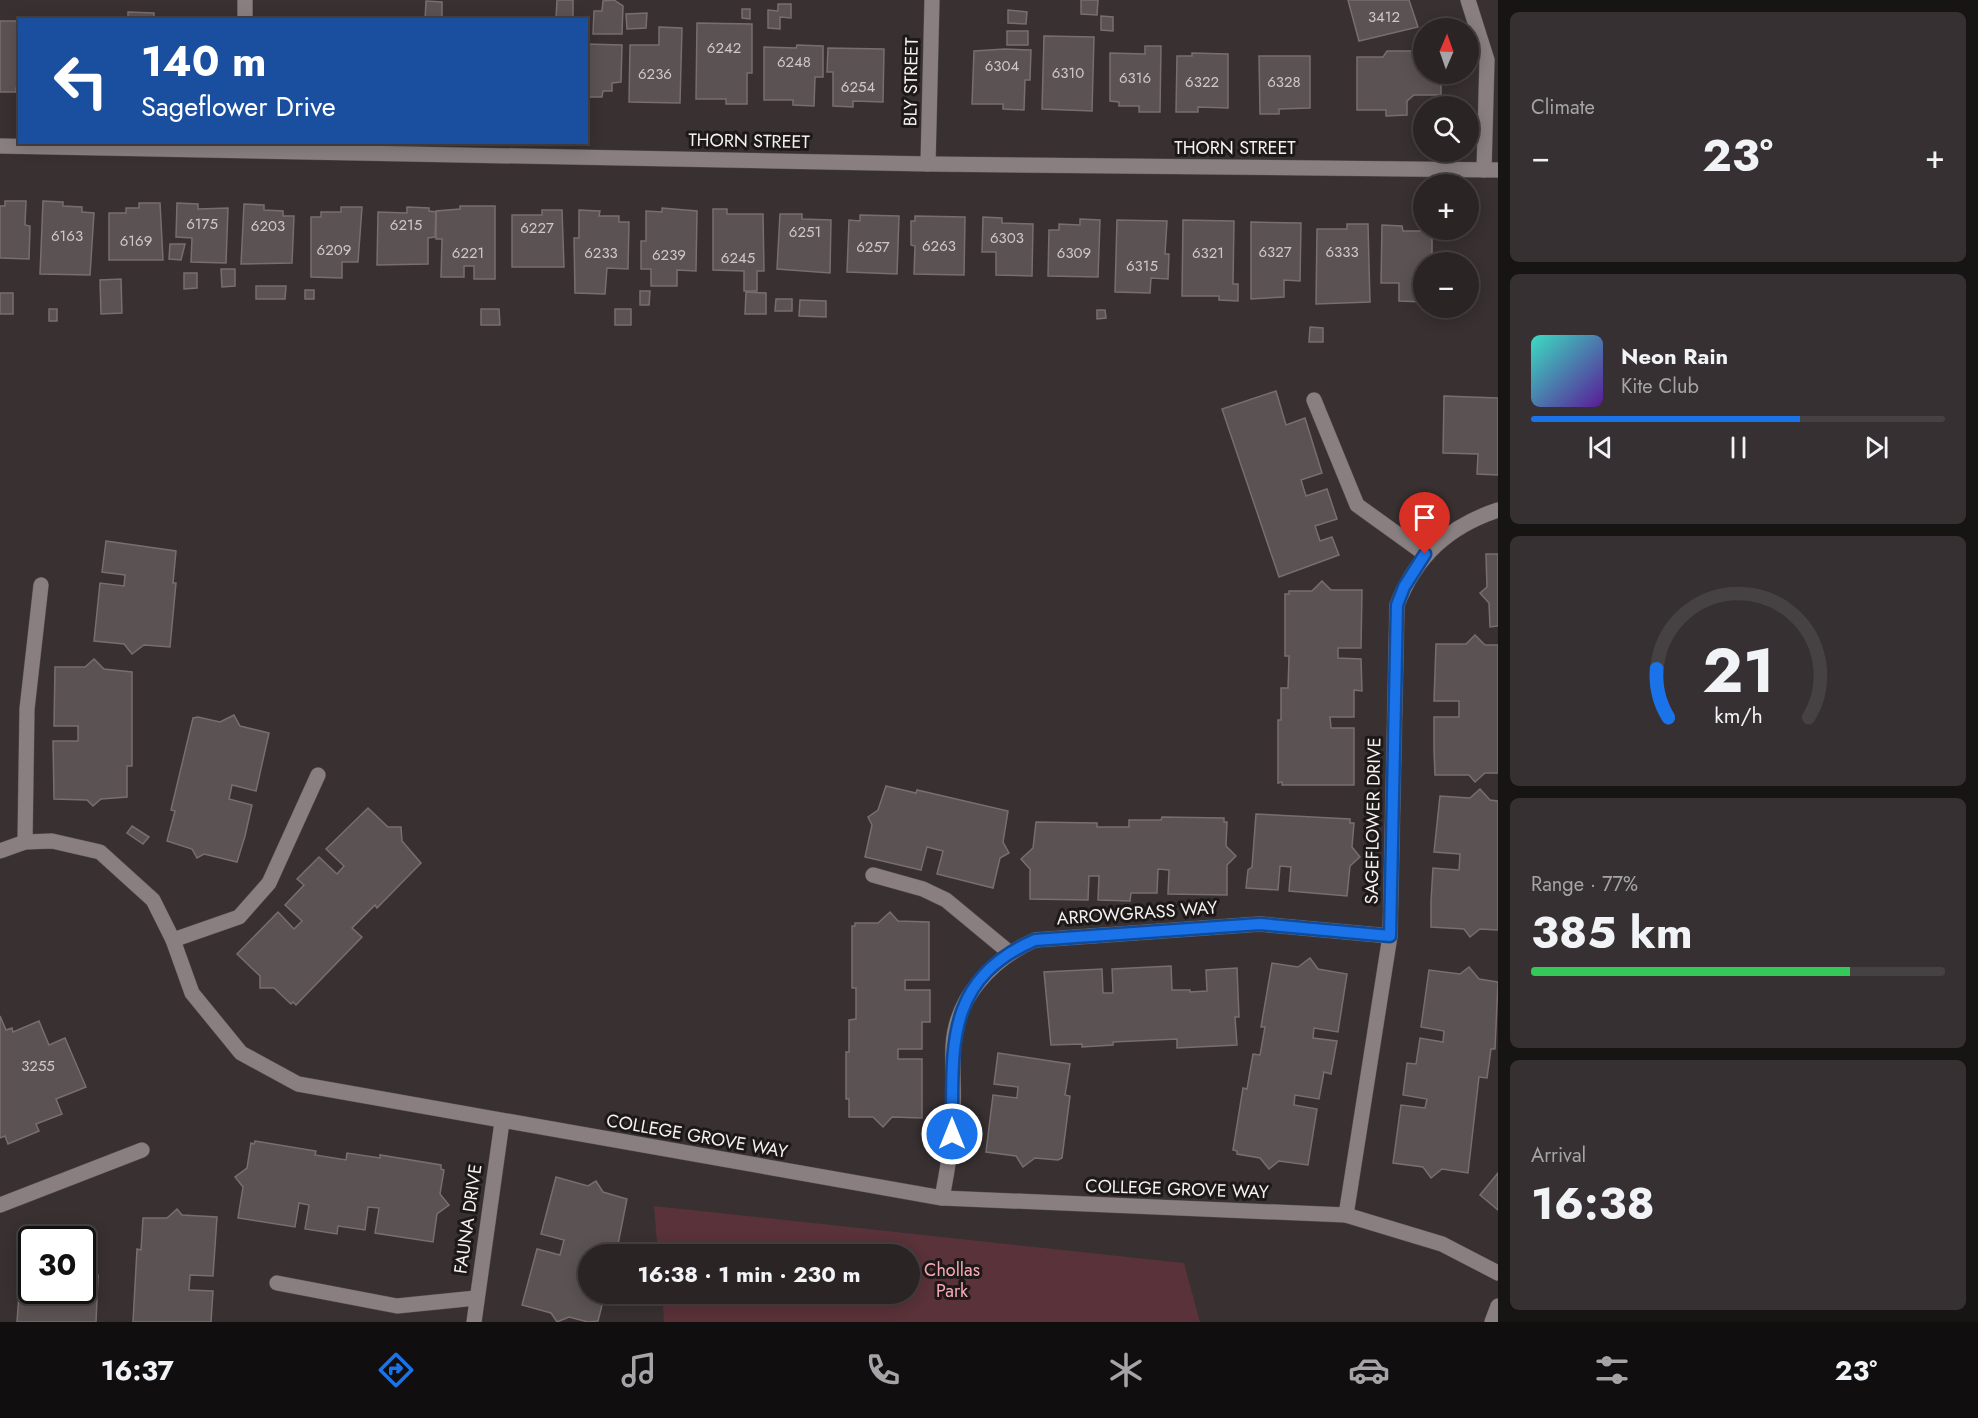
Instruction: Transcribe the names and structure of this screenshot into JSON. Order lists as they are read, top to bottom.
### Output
{
  "streets": {
    "street": [
      "BLY STREET",
      "THORN STREET",
      "SAGEFLOWER DRIVE",
      "ARROWGRASS WAY",
      "COLLEGE GROVE WAY",
      "FAUNA DRIVE"
    ]
  },
  "crossings": [
    ["BLY STREET", "THORN STREET"],
    ["SAGEFLOWER DRIVE", "ARROWGRASS WAY"],
    ["SAGEFLOWER DRIVE", "COLLEGE GROVE WAY"],
    ["ARROWGRASS WAY", "COLLEGE GROVE WAY"],
    ["COLLEGE GROVE WAY", "FAUNA DRIVE"]
  ],
  "parks": ["Chollas Park"],
  "house_numbers": [
    "3412",
    "6242",
    "6248",
    "6304",
    "6310",
    "6236",
    "6316",
    "6322",
    "6328",
    "6254",
    "6175",
    "6215",
    "6203",
    "6227",
    "6251",
    "6163",
    "6303",
    "6169",
    "6263",
    "6257",
    "6209",
    "6327",
    "6333",
    "6221",
    "6233",
    "6309",
    "6321",
    "6239",
    "6245",
    "6315",
    "3255"
  ],
  "north": "top",
  "page": {
    "tile": [
      "Climate",
      ["Range · 77%", "385 km"],
      ["Arrival", "16:38"]
    ],
    "map_buttons": ["+", "−"],
    "turn": ["140 m", "Sageflower Drive"],
    "heat": ["−", "23°", "+"],
    "song": ["Neon Rain", "Kite Club"],
    "limit": "30",
    "trip": "16:38 · 1 min · 230 m",
    "tabs": ["16:37", "23°"],
    "gauge": ["21", "km/h"]
  }
}
